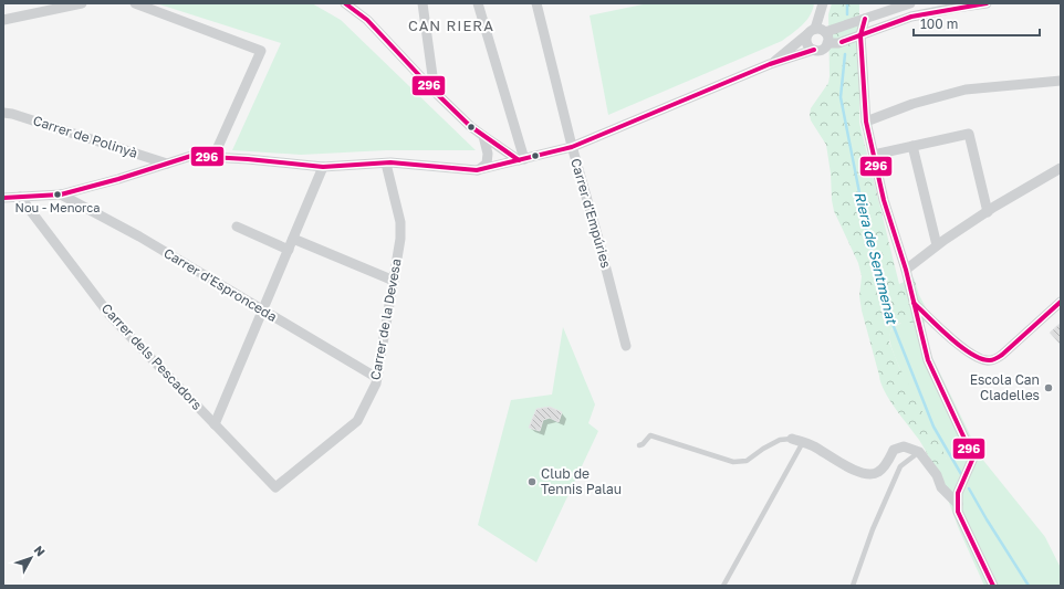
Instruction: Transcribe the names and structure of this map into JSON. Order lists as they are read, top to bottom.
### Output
{
  "streets": {
    "street": [
      "Carrer de Polinyà",
      "Carrer d'Empúries",
      "Carrer d'Espronceda",
      "Carrer de la Devesa",
      "Carrer dels Pescadors"
    ]
  },
  "crossings": [
    ["Carrer d'Espronceda", "Carrer de la Devesa"],
    ["Carrer de la Devesa", "Carrer dels Pescadors"]
  ],
  "districts": ["CAN RIERA"],
  "water": ["Riera de Sentmenat"],
  "places": ["Nou - Menorca", "Escola Can Cladelles", "Club de Tennis Palau"],
  "lines": ["transit line 296"],
  "scale_bar": "100 m",
  "north": "top right"
}
